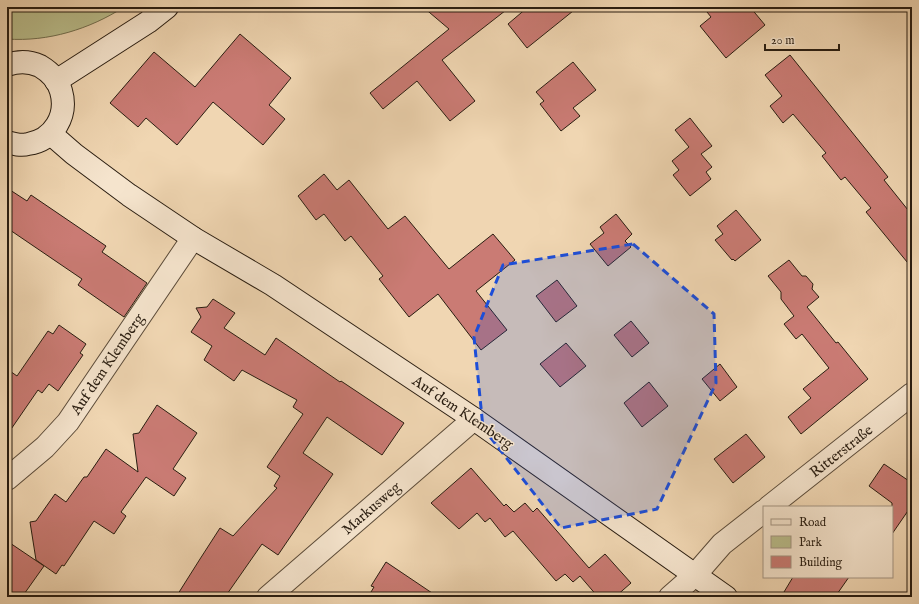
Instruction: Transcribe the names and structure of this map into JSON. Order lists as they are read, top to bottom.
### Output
{
  "streets": {
    "street": ["Auf dem Klemberg", "Ritterstraße", "Markusweg"]
  },
  "crossings": [
    ["Auf dem Klemberg", "Markusweg"]
  ],
  "legend": ["Road", "Park", "Building"],
  "scale_bar": "20 m"
}
